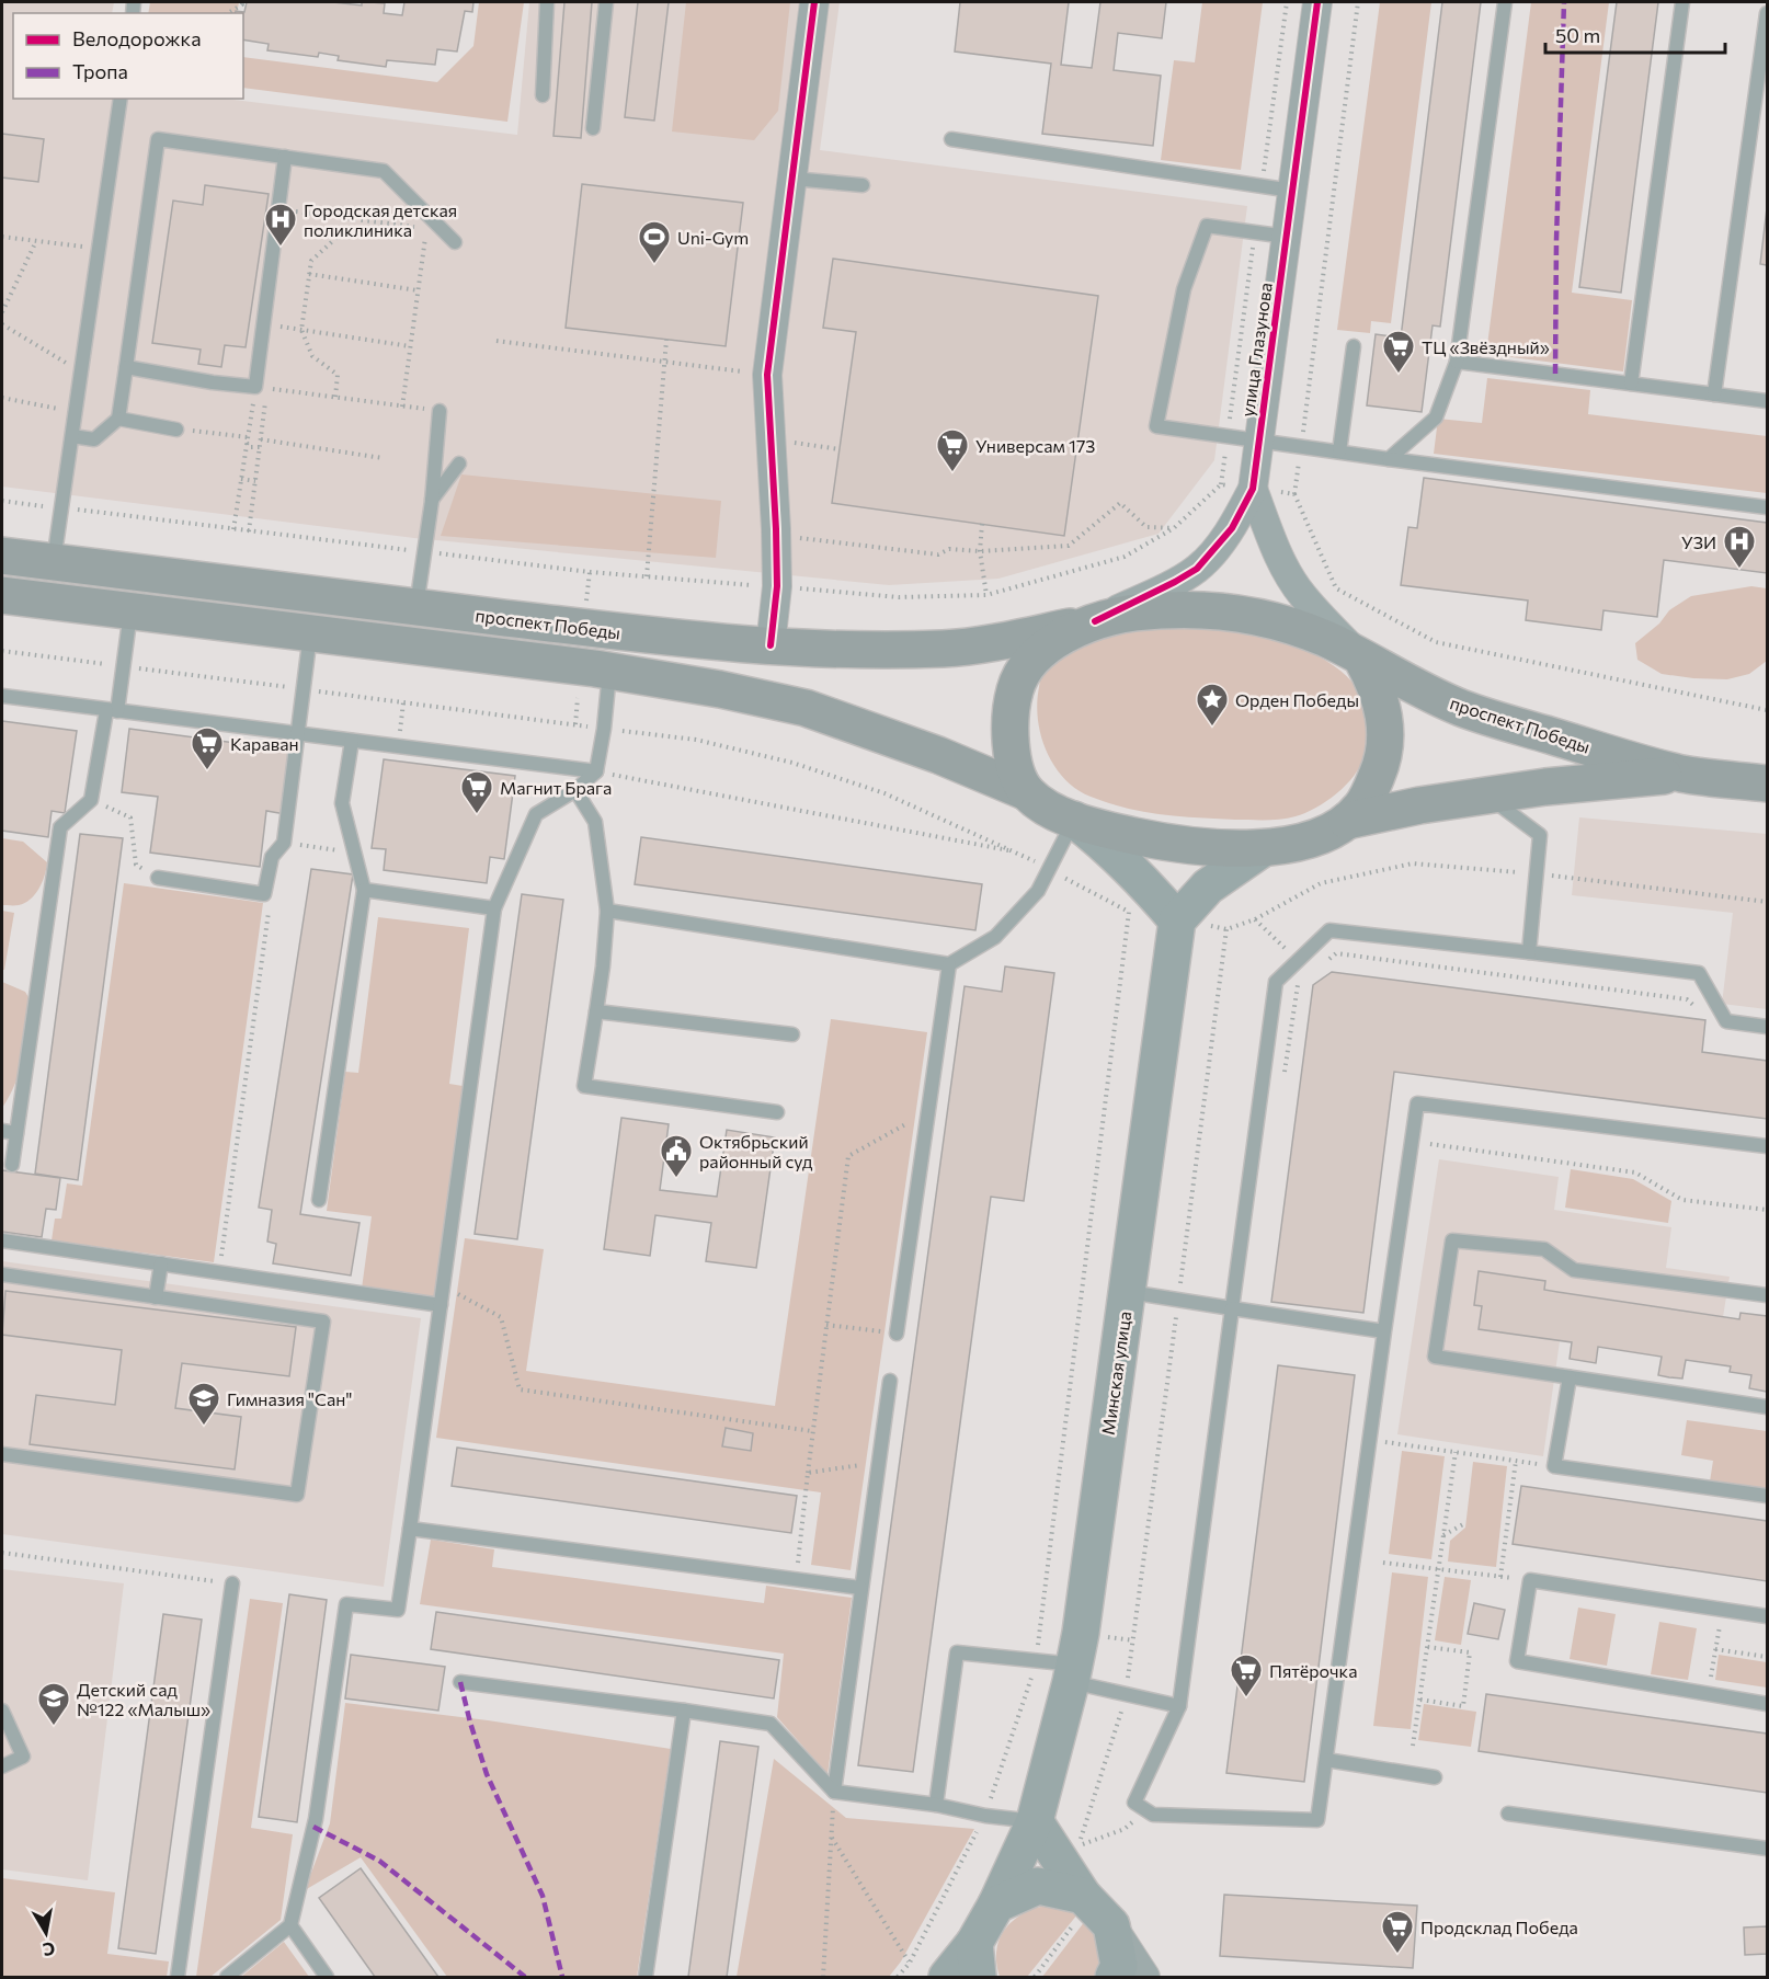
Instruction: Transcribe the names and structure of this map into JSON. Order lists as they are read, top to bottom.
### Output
{
  "streets": {
    "main road": ["проспект Победы", "Минская улица"],
    "street": ["улица Глазунова"]
  },
  "crossings": [
    ["улица Глазунова", "проспект Победы"]
  ],
  "places": {
    "hospital": ["Городская детская поликлиника", "УЗИ"],
    "sports": ["Uni-Gym"],
    "supermarket": [
      "ТЦ «Звёздный»",
      "Универсам 173",
      "Караван",
      "Магнит Брага",
      "Пятёрочка",
      "Продсклад Победа"
    ],
    "place": ["Орден Победы"],
    "public building": ["Октябрьский районный суд"],
    "school or university": ["Гимназия \"Сан\"", "Детский сад №122 «Малыш»"]
  },
  "legend": ["Велодорожка", "Тропа"],
  "scale_bar": "50 m",
  "north": "bottom"
}
